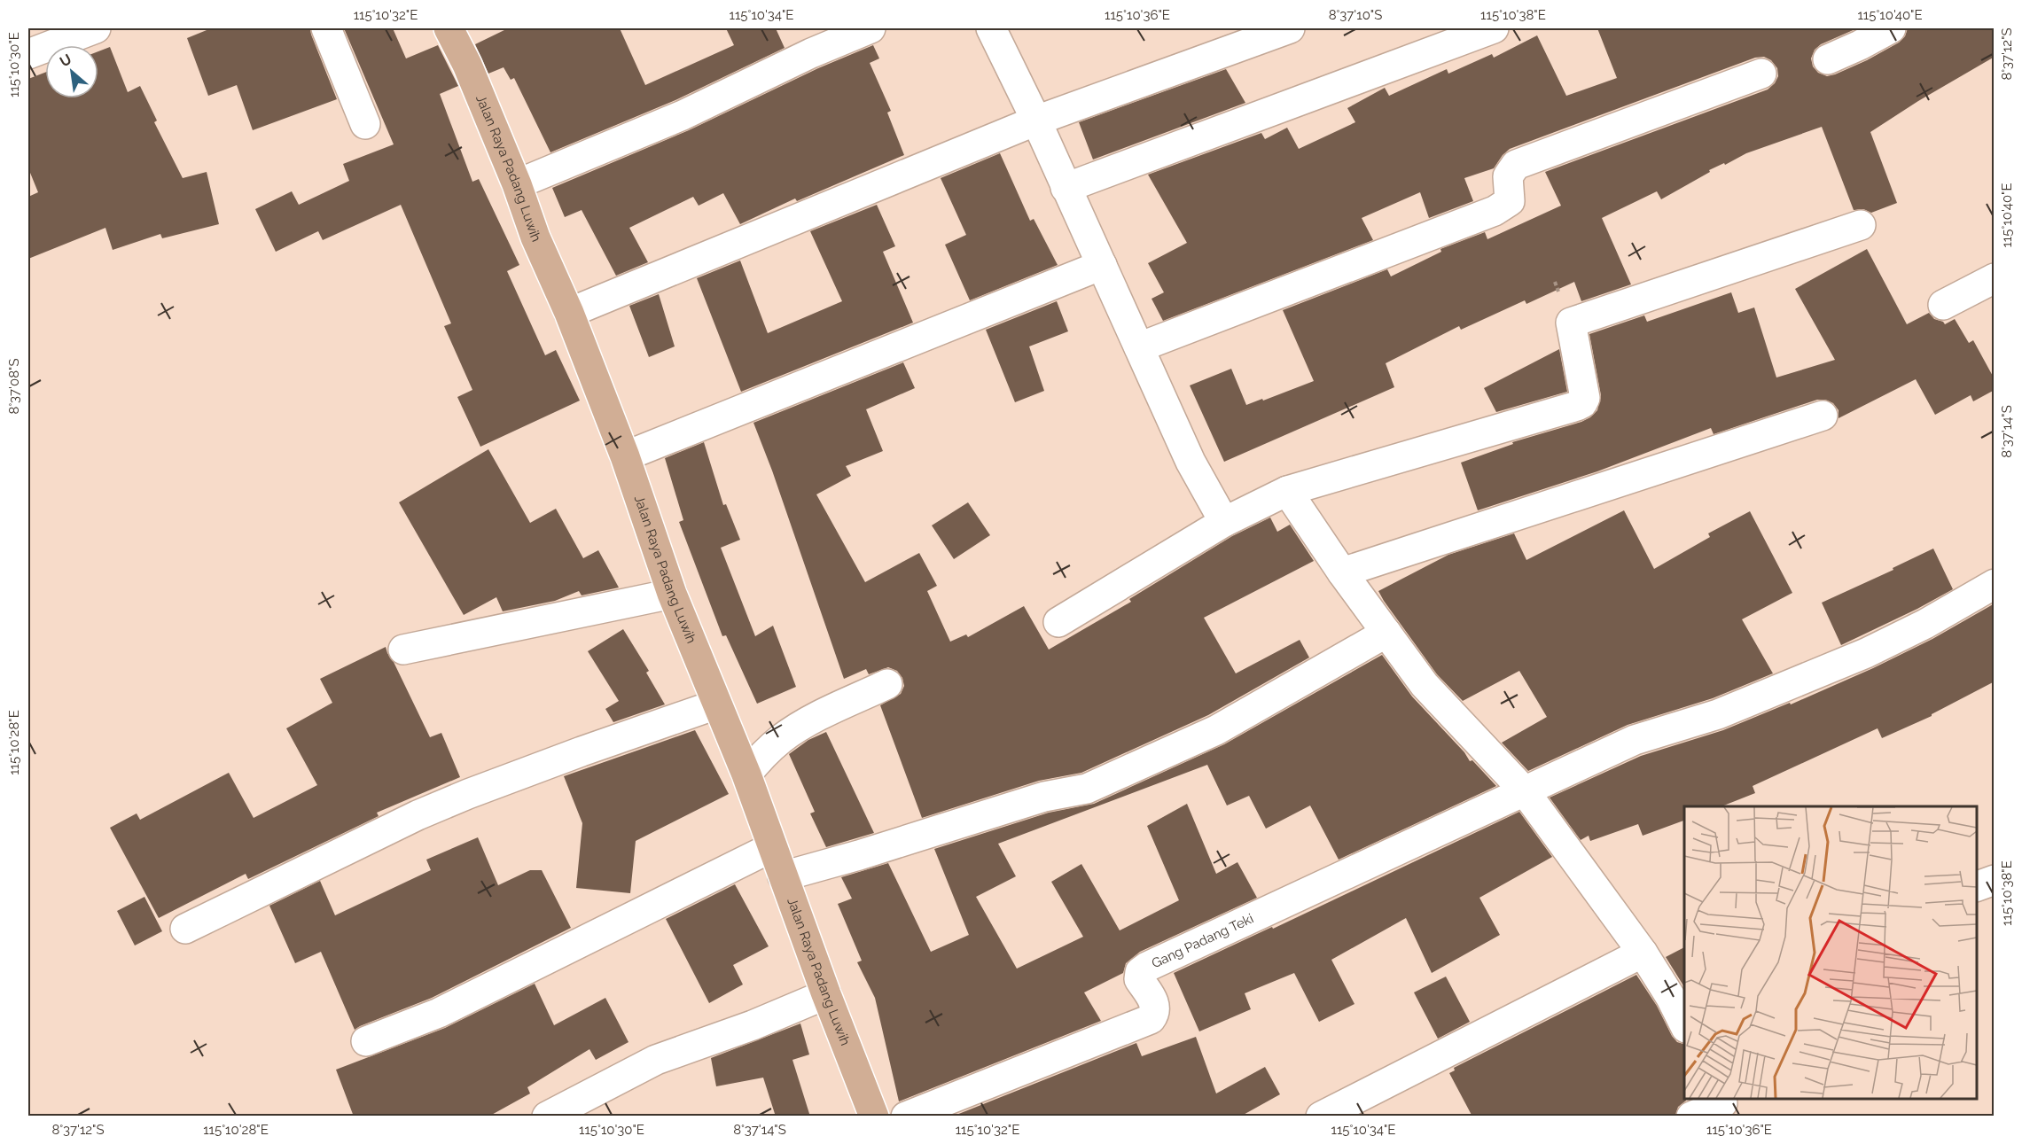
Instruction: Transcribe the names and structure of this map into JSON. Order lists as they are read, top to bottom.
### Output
{
  "streets": {
    "main road": ["Jalan Raya Padang Luwih"],
    "street": ["Gang Padang Teki"]
  },
  "north": "top left",
  "coordinates": [
    "115°10'32\"E",
    "115°10'34\"E",
    "115°10'36\"E",
    "8°37'10\"S",
    "115°10'38\"E",
    "115°10'40\"E",
    "8°37'12\"S",
    "115°10'30\"E",
    "8°37'08\"S",
    "8°37'14\"S",
    "115°10'28\"E"
  ]
}
